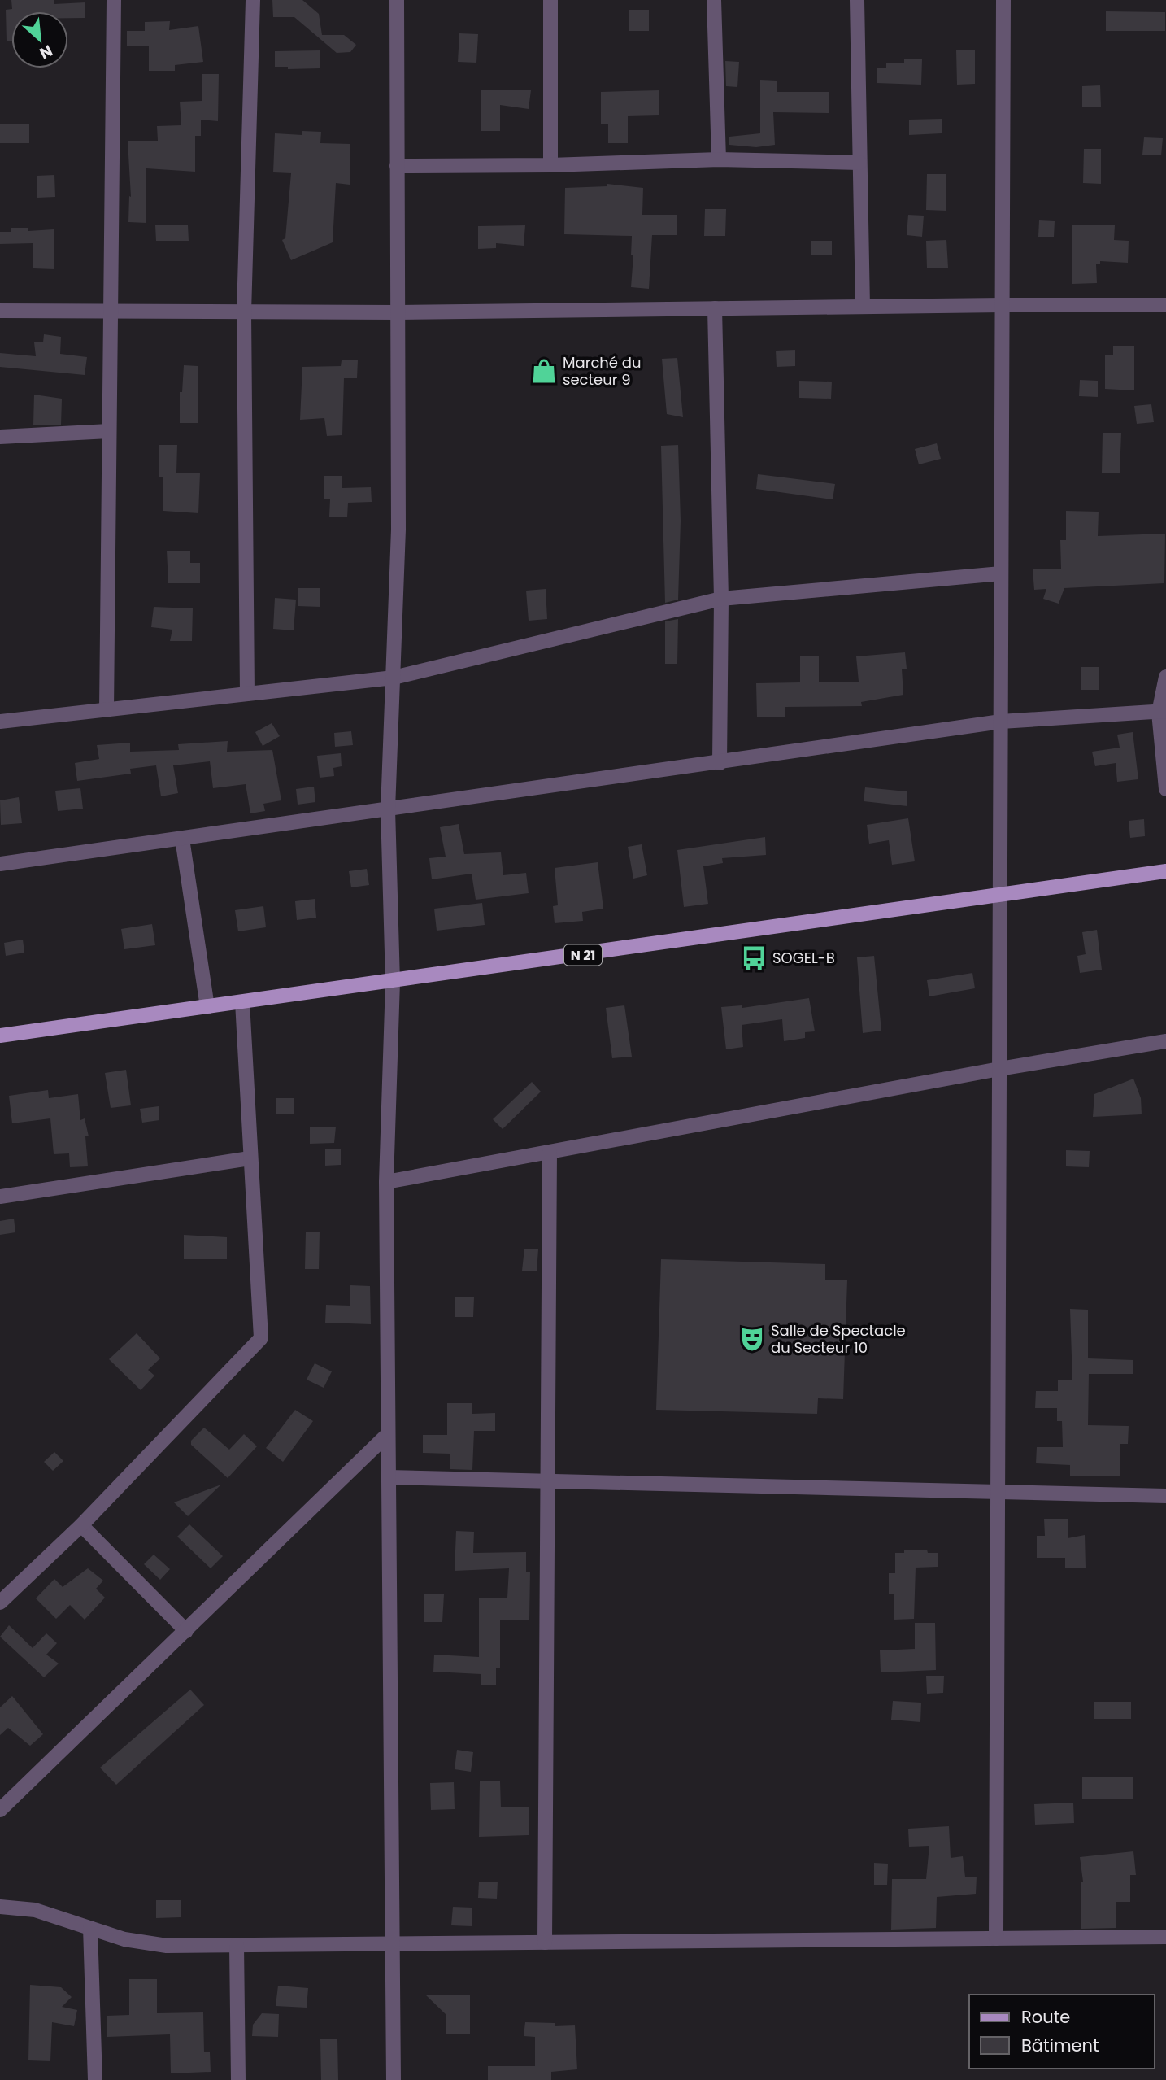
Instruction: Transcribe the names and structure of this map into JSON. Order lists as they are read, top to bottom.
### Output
{
  "streets": {
    "main road": ["N 21"]
  },
  "places": {
    "shop": ["Marché du secteur 9"],
    "bus stop": ["SOGEL-B"],
    "theatre": ["Salle de Spectacle du Secteur 10"]
  },
  "legend": ["Route", "Bâtiment"],
  "north": "bottom right"
}
